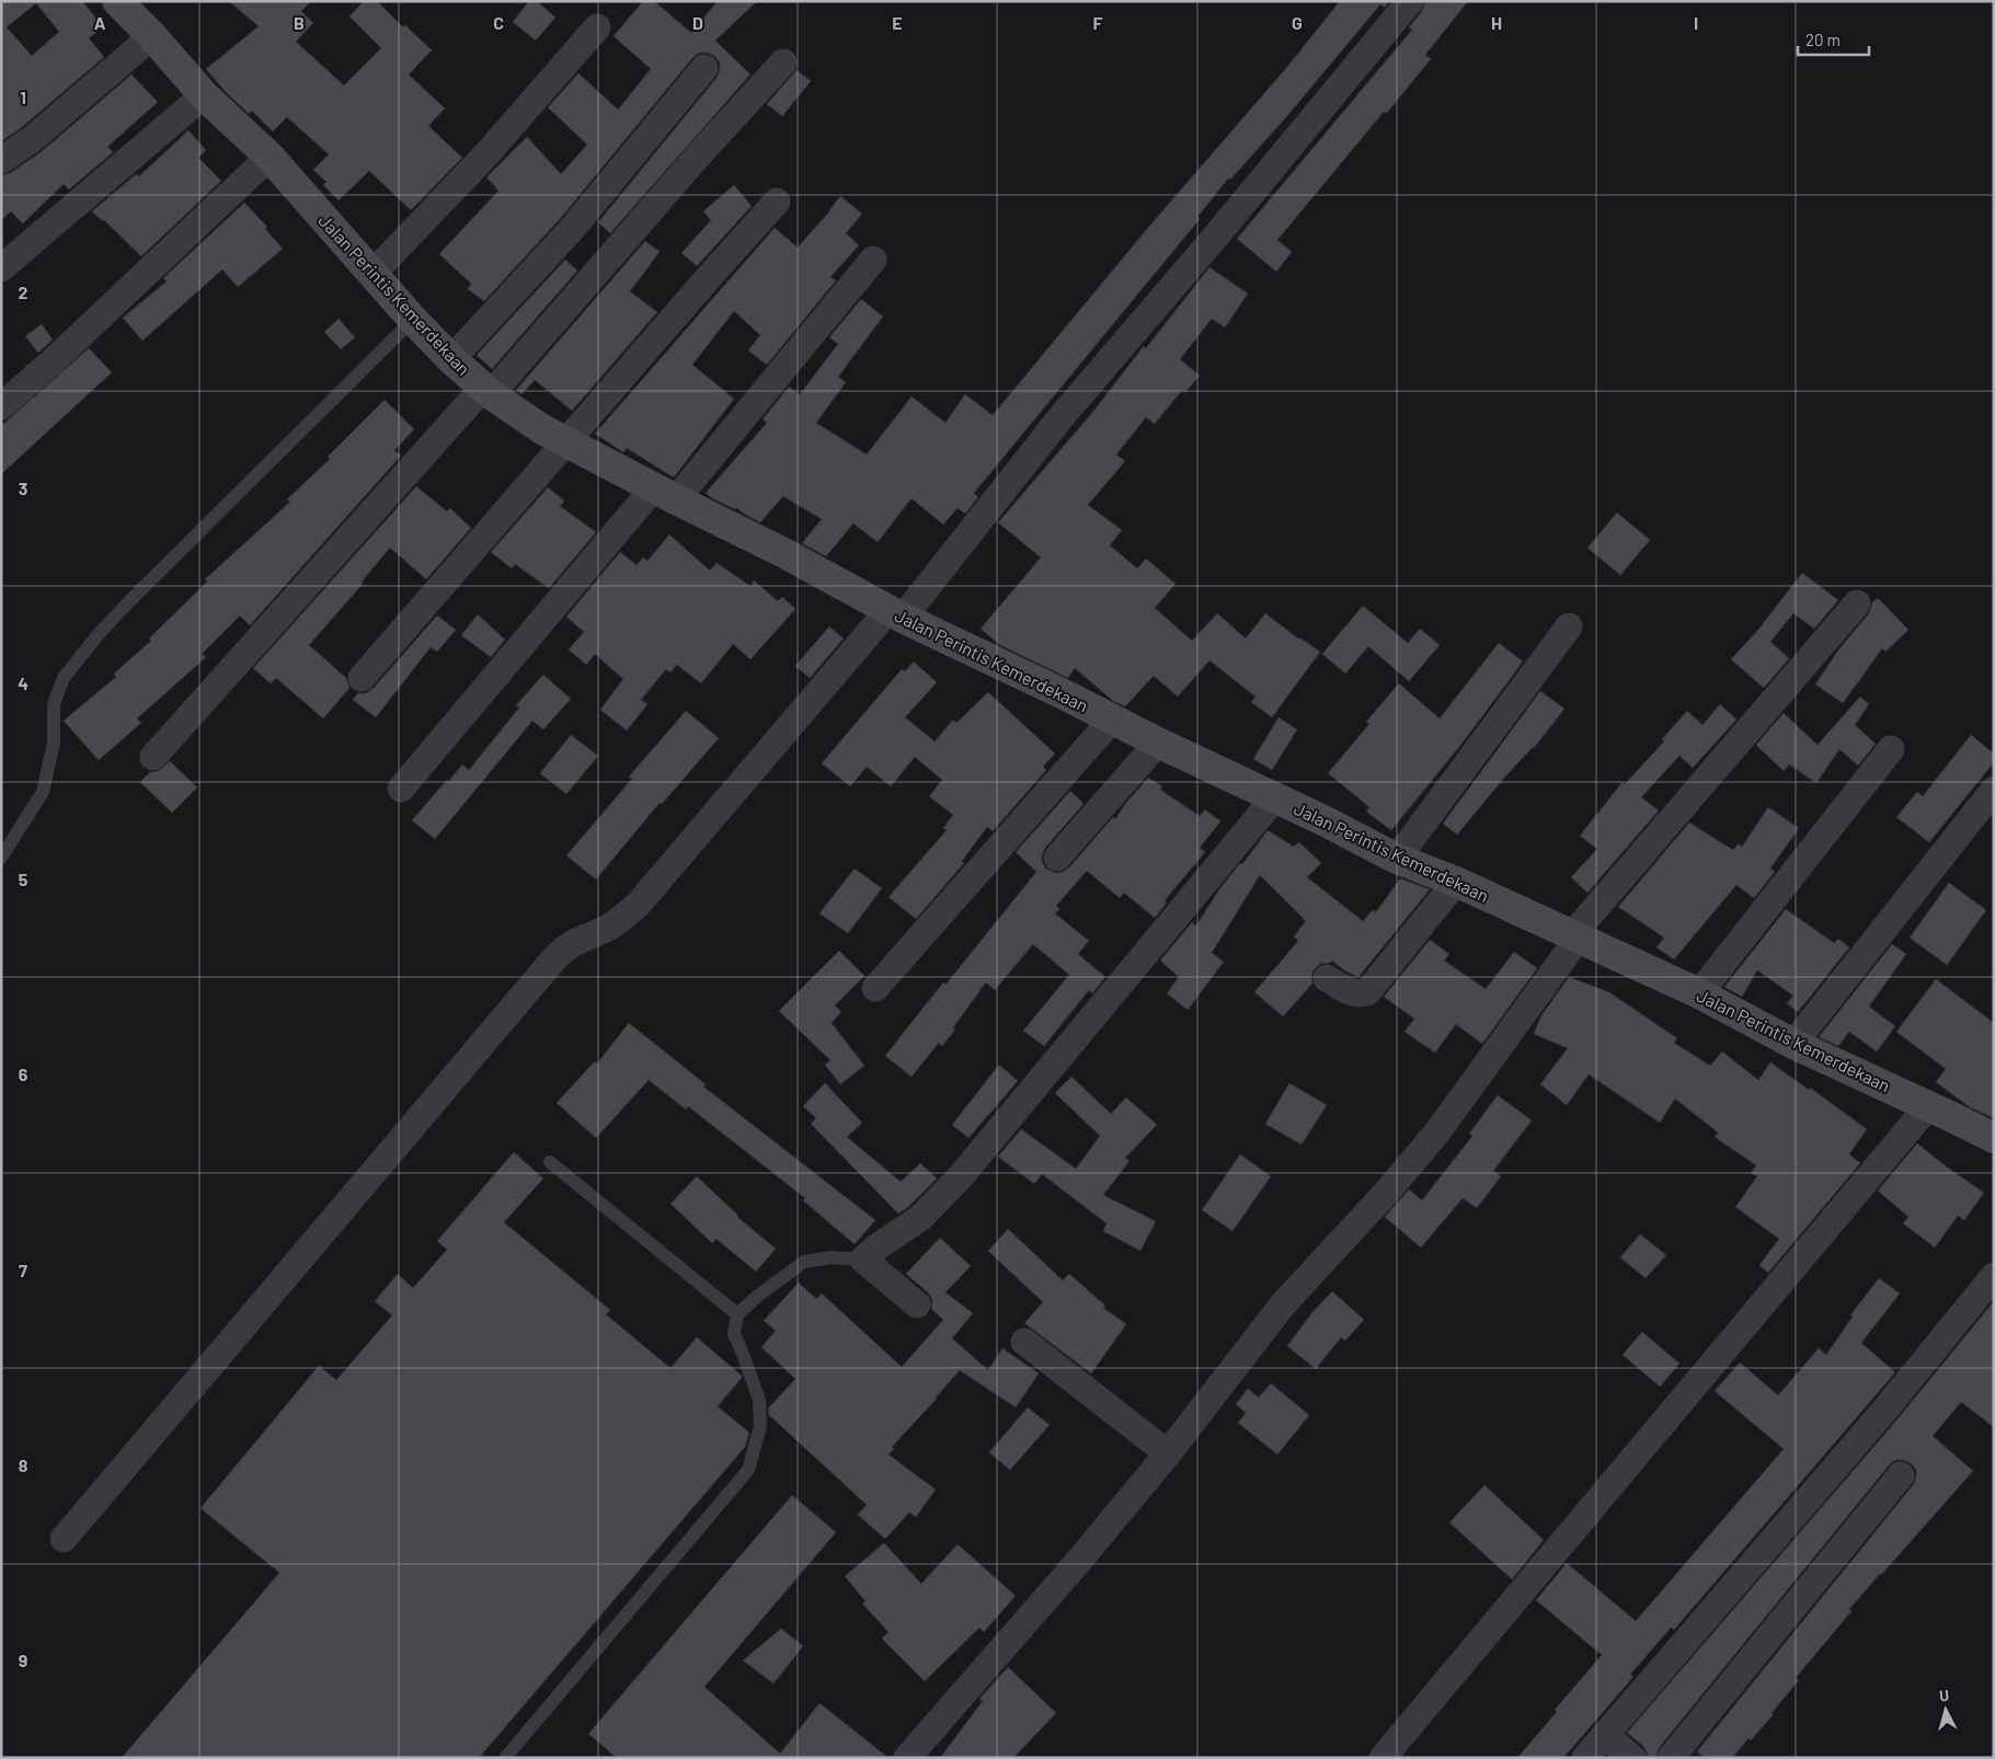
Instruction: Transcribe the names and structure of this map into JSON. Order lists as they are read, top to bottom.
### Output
{
  "streets": {
    "street": ["Jalan Perintis Kemerdekaan"]
  },
  "scale_bar": "20 m",
  "north": "top",
  "grid": {
    "columns": [
      "A",
      "B",
      "C",
      "D",
      "E",
      "F",
      "G",
      "H",
      "I"
    ],
    "rows": [
      "1",
      "2",
      "3",
      "4",
      "5",
      "6",
      "7",
      "8",
      "9"
    ]
  }
}
